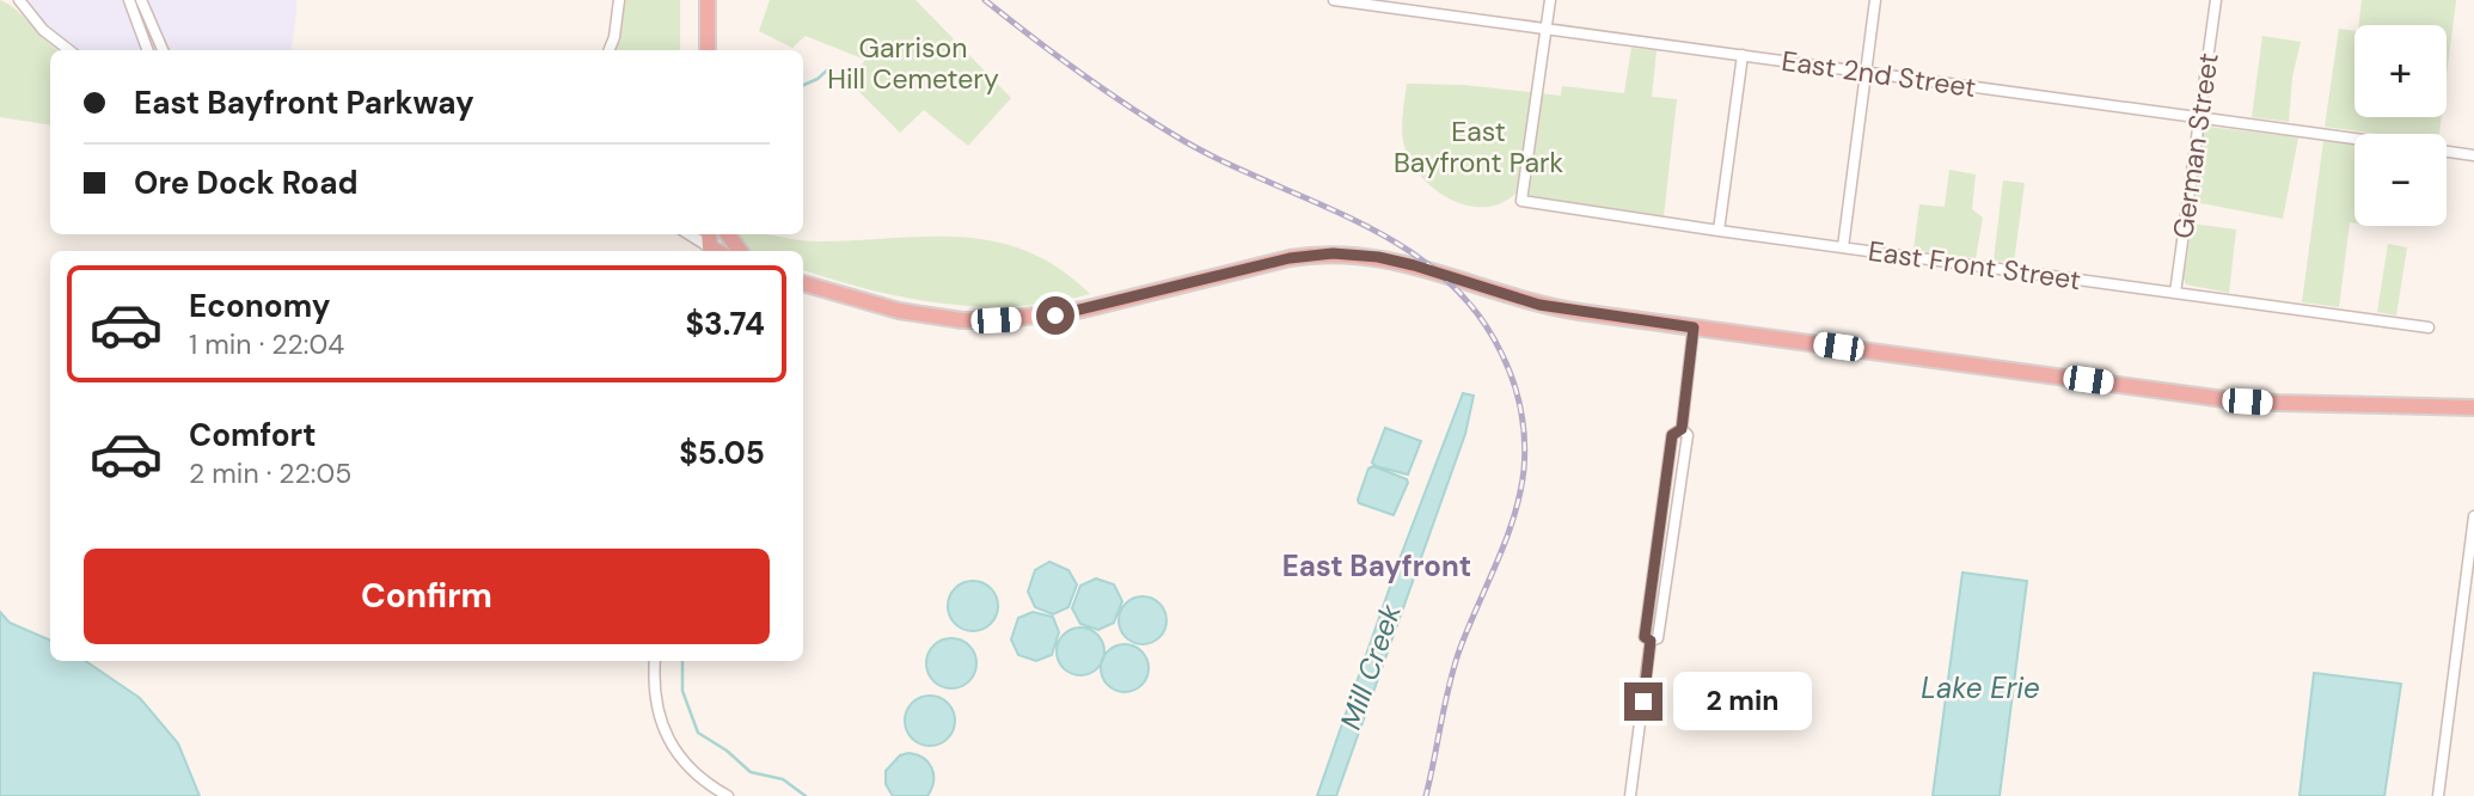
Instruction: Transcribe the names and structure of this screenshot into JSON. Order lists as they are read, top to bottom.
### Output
{
  "streets": {
    "street": ["East 2nd Street", "German Street", "East Front Street"]
  },
  "crossings": [
    ["East 2nd Street", "German Street"],
    ["East 2nd Street", "East Front Street"],
    ["German Street", "East Front Street"]
  ],
  "districts": ["East Bayfront"],
  "water": ["Mill Creek", "Lake Erie"],
  "parks": ["Garrison Hill Cemetery", "East Bayfront Park"],
  "page": {
    "map_buttons": ["+", "−"],
    "banner": ["East Bayfront Parkway", "Ore Dock Road"],
    "list": [
      {
        "name": "Economy",
        "note": "1 min · 22:04",
        "value": "$3.74"
      },
      {
        "name": "Comfort",
        "note": "2 min · 22:05",
        "value": "$5.05"
      }
    ],
    "buttons": "Confirm",
    "bubble": "2 min"
  }
}
